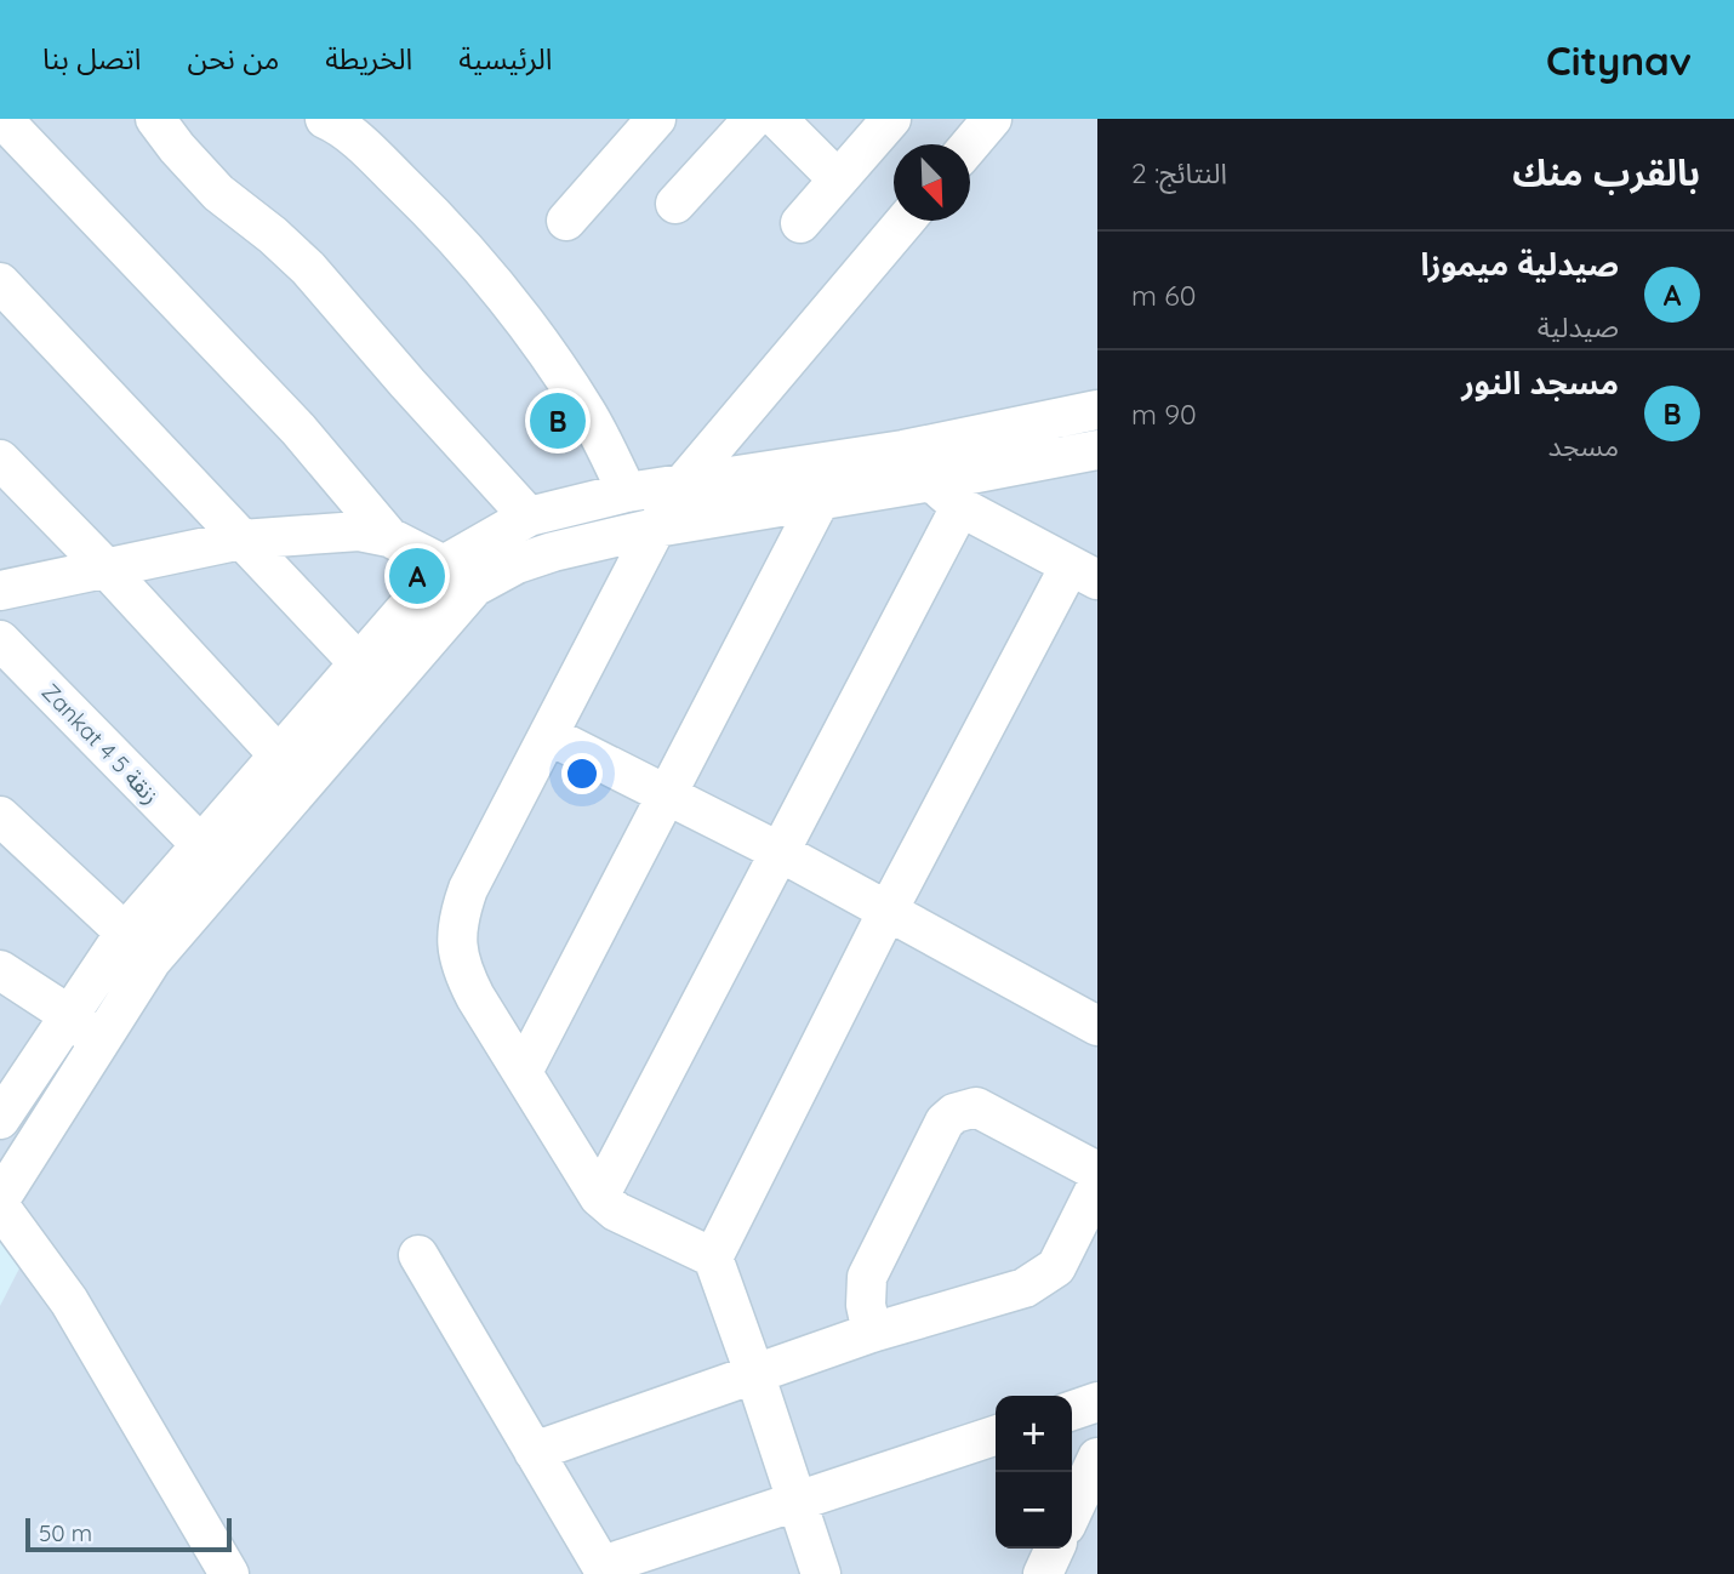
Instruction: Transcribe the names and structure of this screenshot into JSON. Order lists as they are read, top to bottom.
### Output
{
  "streets": {
    "street": ["Zankat 4 زنقة 5"]
  },
  "scale_bar": "50 m",
  "north": "bottom right",
  "page": {
    "header": "Citynav",
    "nav": [
      "الرئيسية",
      "الخريطة",
      "من نحن",
      "اتصل بنا"
    ],
    "heading": ["بالقرب منك", "النتائج: 2"],
    "list": [
      {
        "mark": "A",
        "name": "صيدلية ميموزا",
        "note": "صيدلية",
        "value": "60 m"
      },
      {
        "mark": "B",
        "name": "مسجد النور",
        "note": "مسجد",
        "value": "90 m"
      }
    ],
    "pins": ["B", "A"],
    "map_buttons": ["+", "−"],
    "scale": "50 m"
  }
}
